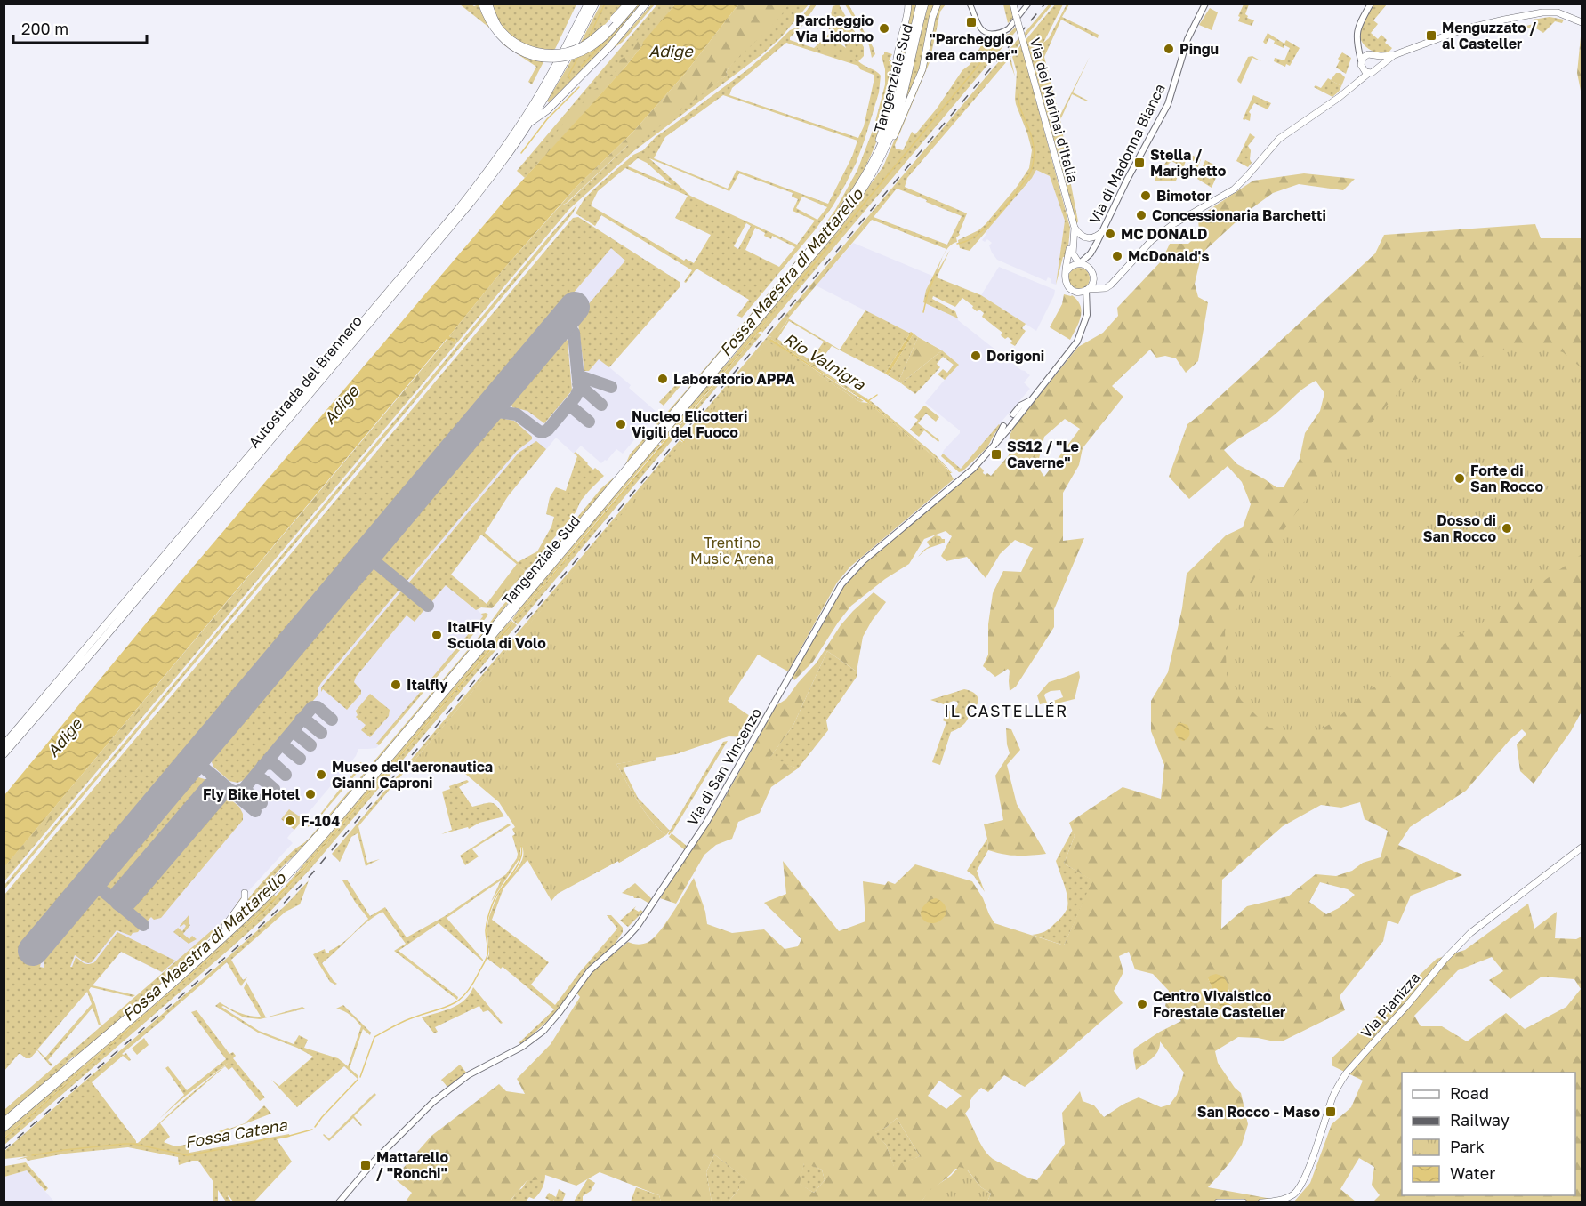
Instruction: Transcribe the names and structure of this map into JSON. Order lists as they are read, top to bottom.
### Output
{
  "streets": {
    "highway": ["Autostrada del Brennero"],
    "main road": [
      "Tangenziale Sud",
      "Via dei Marinai d'Italia",
      "Via di Madonna Bianca",
      "Via di San Vincenzo",
      "Via Pianizza"
    ]
  },
  "crossings": [
    ["Via dei Marinai d'Italia", "Via di Madonna Bianca"],
    ["Via dei Marinai d'Italia", "Via di San Vincenzo"],
    ["Via di Madonna Bianca", "Via di San Vincenzo"]
  ],
  "districts": ["IL CASTELLÉR"],
  "water": [
    "Adige",
    "Fossa Maestra di Mattarello",
    "Rio Valnigra",
    "Fossa Catena"
  ],
  "parks": ["Trentino Music Arena"],
  "places": {
    "transit": [
      "\"Parcheggio area camper\"",
      "Menguzzato / al Casteller",
      "Stella / Marighetto",
      "SS12 / \"Le Caverne\"",
      "San Rocco - Maso",
      "Mattarello / \"Ronchi\""
    ],
    "other": [
      "Parcheggio Via Lidorno",
      "Pingu",
      "Bimotor",
      "Concessionaria Barchetti",
      "MC DONALD",
      "McDonald's",
      "Dorigoni",
      "Laboratorio APPA",
      "Nucleo Elicotteri Vigili del Fuoco",
      "Forte di San Rocco",
      "Dosso di San Rocco",
      "ItalFly Scuola di Volo",
      "Italfly",
      "Museo dell'aeronautica Gianni Caproni",
      "Fly Bike Hotel",
      "F-104",
      "Centro Vivaistico Forestale Casteller"
    ]
  },
  "legend": [
    "Road",
    "Railway",
    "Park",
    "Water"
  ],
  "scale_bar": "200 m"
}
